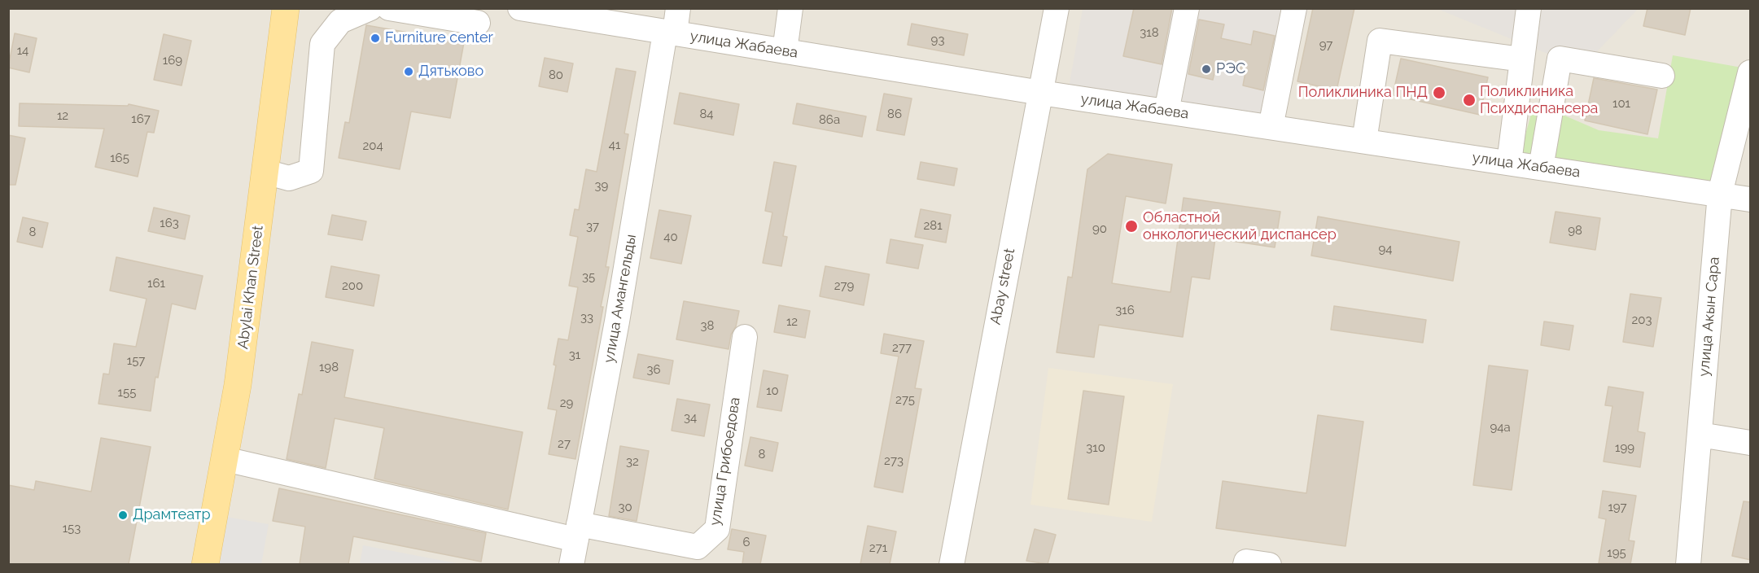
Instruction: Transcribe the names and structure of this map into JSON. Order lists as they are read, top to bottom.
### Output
{
  "streets": {
    "main road": ["Abylai Khan Street"],
    "street": [
      "улица Жабаева",
      "Abay street",
      "улица Амангельды",
      "улица Акын Сара",
      "улица Грибоедова"
    ]
  },
  "crossings": [
    ["улица Жабаева", "Abay street"],
    ["улица Жабаева", "улица Амангельды"],
    ["улица Жабаева", "улица Акын Сара"],
    ["улица Амангельды", "улица Грибоедова"]
  ],
  "places": [
    "Furniture center",
    "РЭС",
    "Дятьково",
    "Поликлиника ПНД",
    "Поликлиника Психдиспансера",
    "Областной онкологический диспансер",
    "Драмтеатр"
  ],
  "house_numbers": [
    "318",
    "93",
    "97",
    "14",
    "169",
    "80",
    "101",
    "84",
    "86",
    "12",
    "167",
    "86а",
    "41",
    "204",
    "165",
    "39",
    "163",
    "281",
    "37",
    "90",
    "98",
    "8",
    "40",
    "94",
    "35",
    "161",
    "200",
    "279",
    "316",
    "33",
    "203",
    "12",
    "38",
    "277",
    "31",
    "157",
    "198",
    "36",
    "10",
    "155",
    "275",
    "29",
    "34",
    "94а",
    "27",
    "310",
    "199",
    "8",
    "273",
    "32",
    "30",
    "197",
    "153",
    "6",
    "271",
    "195"
  ]
}
